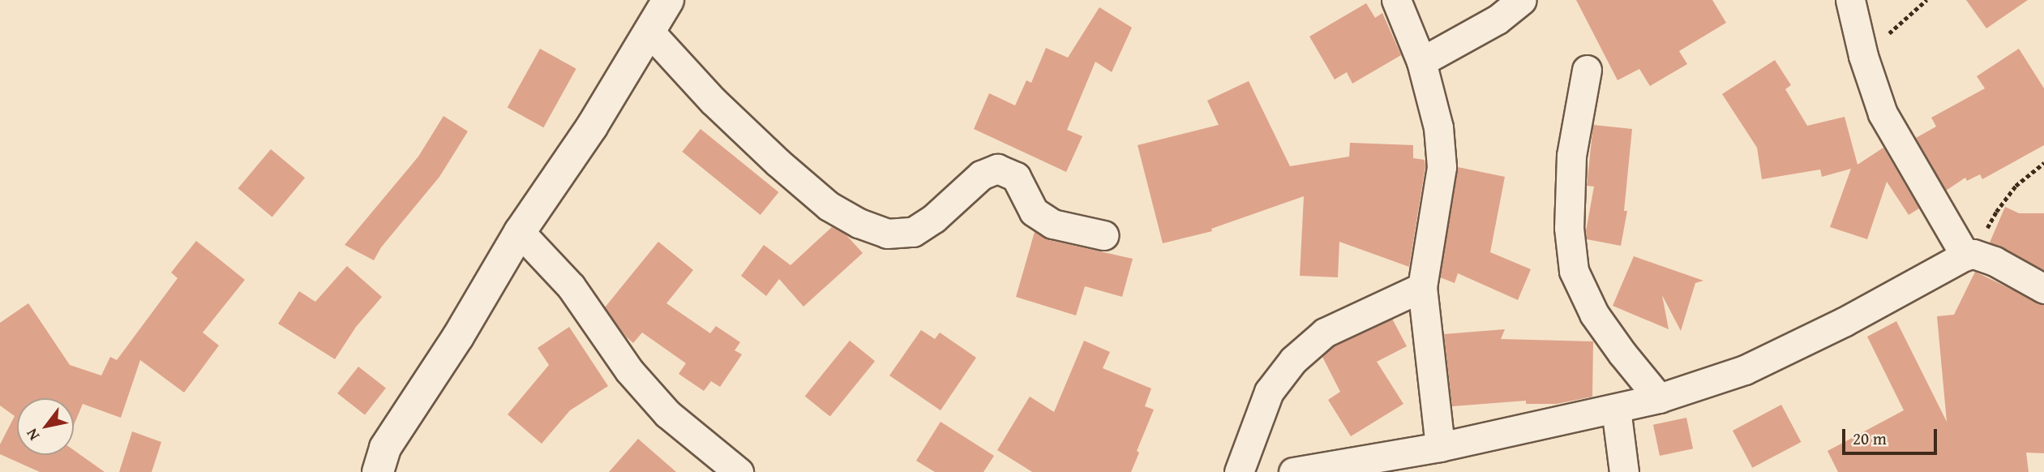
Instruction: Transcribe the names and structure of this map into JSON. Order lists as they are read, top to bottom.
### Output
{
  "scale_bar": "20 m",
  "north": "bottom left"
}
